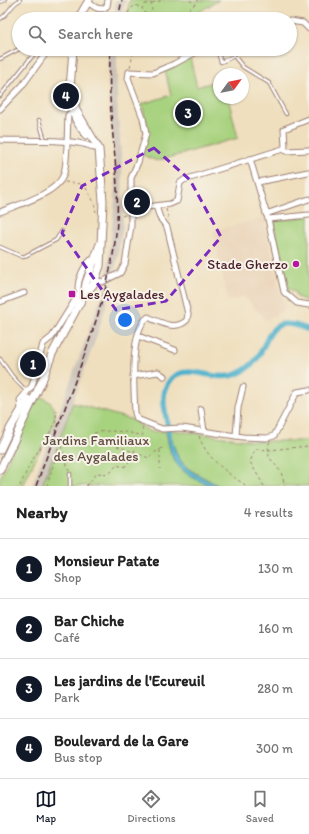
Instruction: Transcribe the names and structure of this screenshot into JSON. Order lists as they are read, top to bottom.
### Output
{
  "parks": ["Jardins Familiaux des Aygalades"],
  "places": {
    "other": ["Stade Gherzo"],
    "transit": ["Les Aygalades"]
  },
  "north": "top right",
  "page": {
    "search": "Search here",
    "pins": [
      "4",
      "3",
      "2",
      "1"
    ],
    "heading": ["Nearby", "4 results"],
    "list": [
      {
        "mark": "1",
        "name": "Monsieur Patate",
        "note": "Shop",
        "value": "130 m"
      },
      {
        "mark": "2",
        "name": "Bar Chiche",
        "note": "Café",
        "value": "160 m"
      },
      {
        "mark": "3",
        "name": "Les jardins de l'Ecureuil",
        "note": "Park",
        "value": "280 m"
      },
      {
        "mark": "4",
        "name": "Boulevard de la Gare",
        "note": "Bus stop",
        "value": "300 m"
      }
    ],
    "nav": ["Map", "Directions", "Saved"]
  }
}
